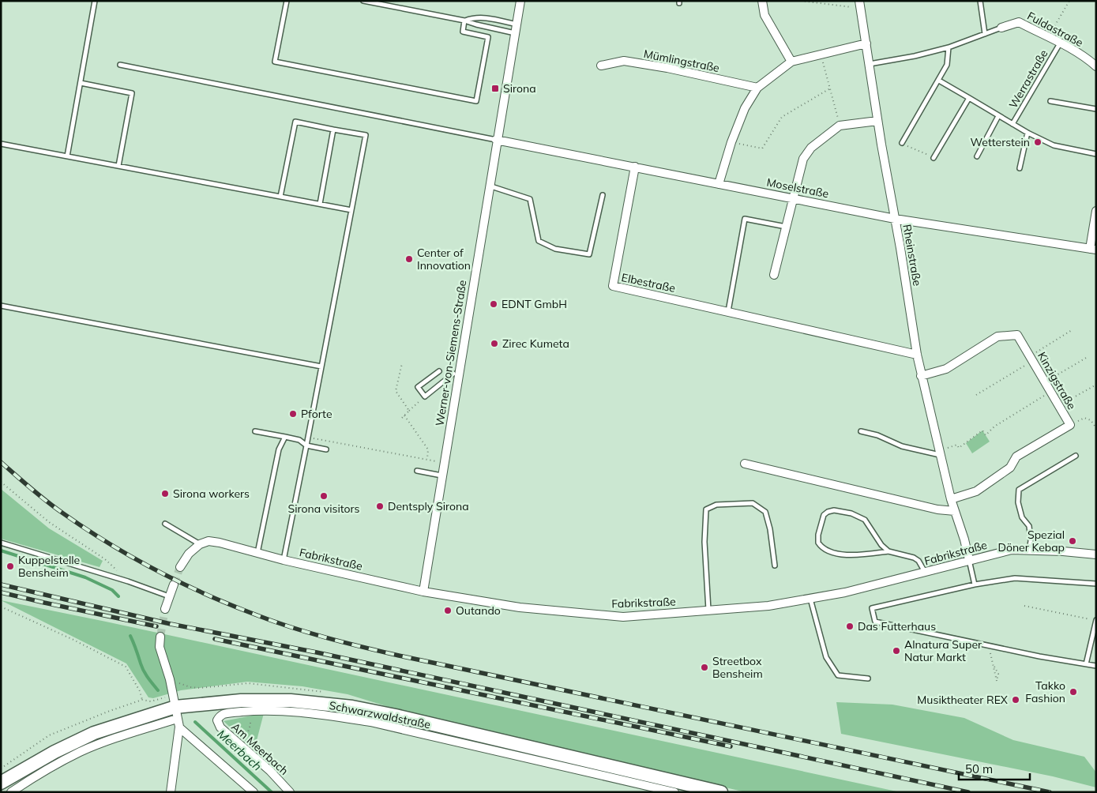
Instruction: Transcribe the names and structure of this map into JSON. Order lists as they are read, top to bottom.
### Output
{
  "streets": {
    "main road": ["Schwarzwaldstraße"],
    "street": [
      "Fuldastraße",
      "Mümlingstraße",
      "Moselstraße",
      "Rheinstraße",
      "Elbestraße",
      "Werner-von-Siemens-Straße",
      "Kinzigstraße",
      "Fabrikstraße",
      "Am Meerbach"
    ],
    "lane": ["Werrastraße"]
  },
  "crossings": [
    ["Fuldastraße", "Werrastraße"],
    ["Moselstraße", "Rheinstraße"],
    ["Moselstraße", "Elbestraße"],
    ["Moselstraße", "Werner-von-Siemens-Straße"],
    ["Rheinstraße", "Elbestraße"],
    ["Rheinstraße", "Kinzigstraße"],
    ["Rheinstraße", "Fabrikstraße"],
    ["Werner-von-Siemens-Straße", "Fabrikstraße"],
    ["Schwarzwaldstraße", "Am Meerbach"]
  ],
  "water": ["Meerbach"],
  "places": {
    "transit": ["Sirona"],
    "other": [
      "Wetterstein",
      "Center of Innovation",
      "EDNT GmbH",
      "Zirec Kumeta",
      "Pforte",
      "Sirona workers",
      "Sirona visitors",
      "Dentsply Sirona",
      "Spezial Döner Kebap",
      "Kuppelstelle Bensheim",
      "Outando",
      "Das Futterhaus",
      "Alnatura Super Natur Markt",
      "Streetbox Bensheim",
      "Takko Fashion",
      "Musiktheater REX"
    ]
  },
  "scale_bar": "50 m"
}
